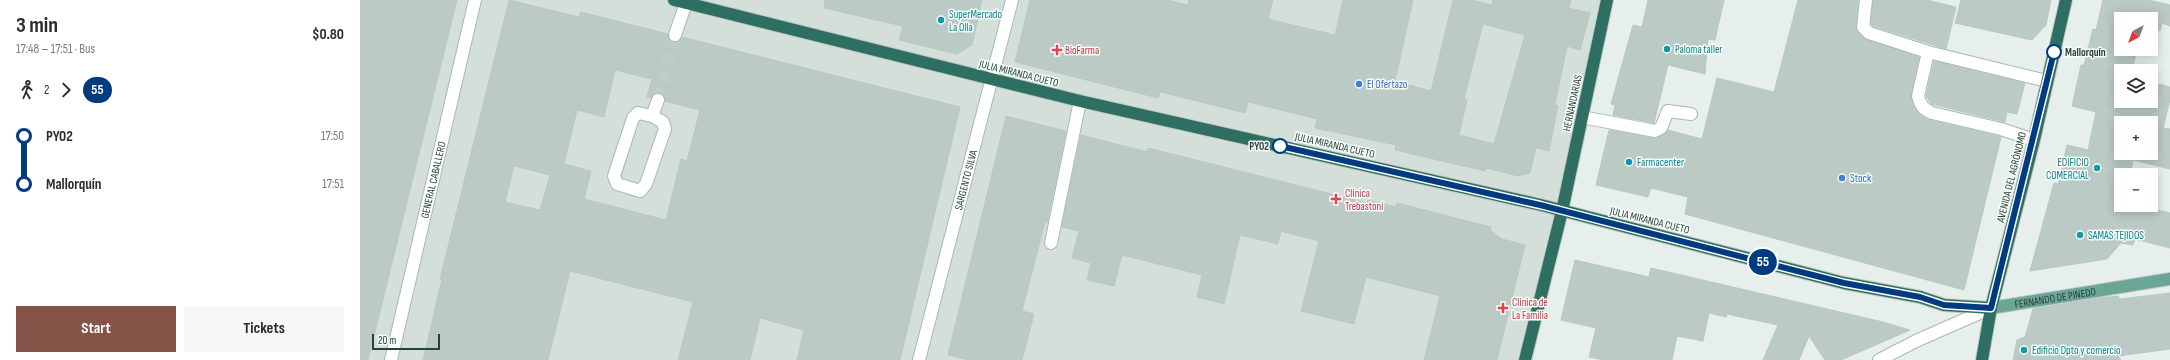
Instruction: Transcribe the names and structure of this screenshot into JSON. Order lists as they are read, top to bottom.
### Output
{
  "streets": {
    "highway": ["JULIA MIRANDA CUETO", "HERNANDARIAS", "AVENIDA DEL AGRÓNOMO"],
    "main road": ["FERNANDO DE PINEDO"],
    "street": ["GENERAL CABALLERO", "SARGENTO SILVA"]
  },
  "crossings": [
    ["JULIA MIRANDA CUETO", "HERNANDARIAS"],
    ["JULIA MIRANDA CUETO", "AVENIDA DEL AGRÓNOMO"],
    ["JULIA MIRANDA CUETO", "SARGENTO SILVA"],
    ["JULIA MIRANDA CUETO", "FERNANDO DE PINEDO"],
    ["AVENIDA DEL AGRÓNOMO", "FERNANDO DE PINEDO"]
  ],
  "places": {
    "other": [
      "SuperMercado La Olla",
      "Paloma taller",
      "Mallorquín",
      "El Ofertazo",
      "PY02",
      "Farmacenter",
      "EDIFICIO COMERCIAL",
      "Stock",
      "SAMAS TEJIDOS",
      "Edificio Dpto y comercio"
    ],
    "health": ["BioFarma", "Clinica Trebastoni", "Clinica de La Familia"]
  },
  "lines": ["bus line 55"],
  "scale_bar": "20 m",
  "north": "bottom left",
  "page": {
    "heading": ["3 min", "17:48 – 17:51 · Bus", "$0.80"],
    "on_map": "55",
    "map_buttons": ["+", "−"],
    "legs": ["2", "55"],
    "list": [
      {
        "name": "PY02",
        "value": "17:50"
      },
      {
        "name": "Mallorquín",
        "value": "17:51"
      }
    ],
    "buttons": ["Start", "Tickets"],
    "scale": "20 m"
  }
}
